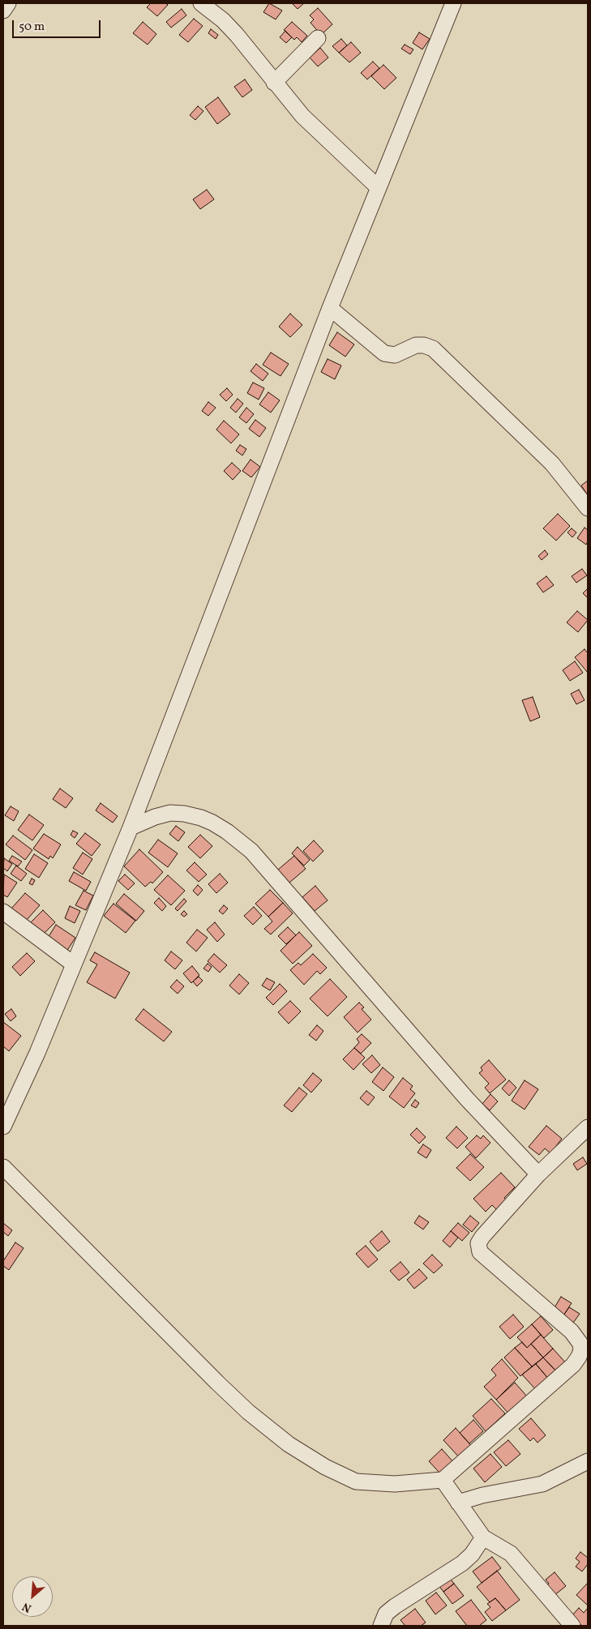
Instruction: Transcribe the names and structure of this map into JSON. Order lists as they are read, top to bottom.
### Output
{
  "scale_bar": "50 m",
  "north": "bottom left"
}
